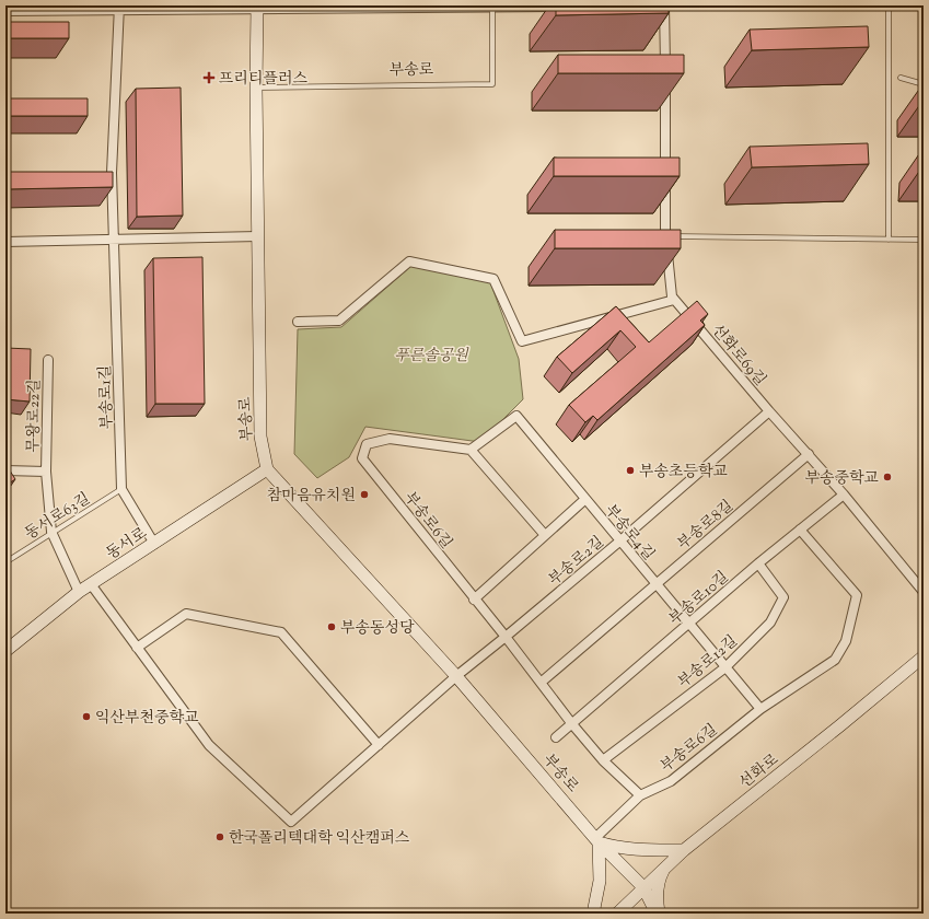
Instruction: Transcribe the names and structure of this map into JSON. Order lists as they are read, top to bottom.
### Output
{
  "streets": {
    "street": [
      "부송로",
      "선화로69길",
      "부송로1길",
      "무왕로22길",
      "부송로6길",
      "부송로8길",
      "부송로4길",
      "동서로",
      "부송로2길",
      "부송로10길",
      "부송로12길",
      "선화로"
    ],
    "lane": ["동서로63길"]
  },
  "crossings": [
    ["부송로", "동서로"],
    ["부송로", "부송로2길"],
    ["부송로", "선화로"],
    ["선화로69길", "부송로8길"],
    ["선화로69길", "부송로2길"],
    ["선화로69길", "부송로10길"],
    ["부송로1길", "동서로63길"],
    ["부송로1길", "동서로"],
    ["무왕로22길", "동서로63길"],
    ["무왕로22길", "동서로"],
    ["부송로6길", "부송로8길"],
    ["부송로6길", "부송로4길"],
    ["부송로6길", "부송로2길"],
    ["부송로6길", "부송로10길"],
    ["부송로6길", "부송로12길"],
    ["부송로8길", "부송로4길"],
    ["부송로4길", "부송로2길"],
    ["부송로4길", "부송로10길"],
    ["부송로4길", "부송로12길"],
    ["부송로10길", "부송로12길"]
  ],
  "parks": ["푸른솔공원"],
  "places": {
    "health": ["프리티플러스"],
    "other": [
      "부송초등학교",
      "부송중학교",
      "참마음유치원",
      "부송동성당",
      "익산부천중학교",
      "한국폴리텍대학 익산캠퍼스"
    ]
  }
}
